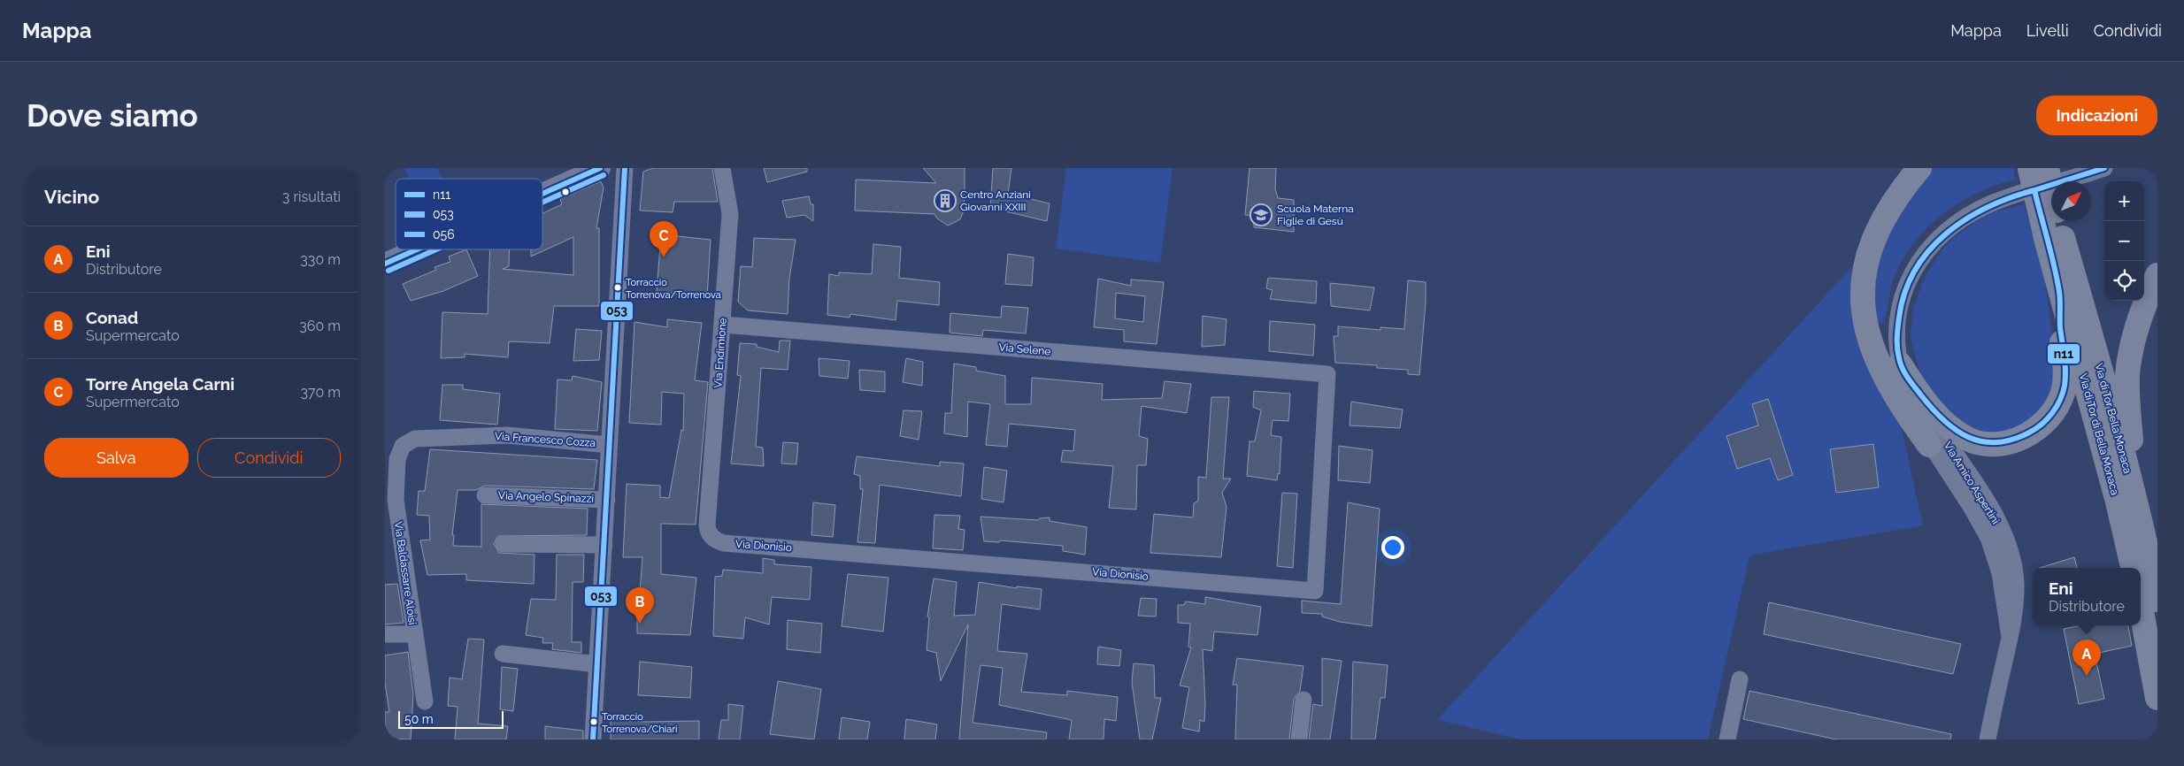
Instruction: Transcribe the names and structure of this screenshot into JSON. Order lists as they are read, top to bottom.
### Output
{
  "streets": {
    "main road": ["Via di Tor Bella Monaca", "Via di Tor di Bella Monaca"],
    "street": [
      "Via Selene",
      "Via Endimione",
      "Via Francesco Cozza",
      "Via Amico Aspertini",
      "Via Angelo Spinazzi",
      "Via Dionisio",
      "Via Baldassarre Aloisi"
    ]
  },
  "crossings": [
    ["Via Selene", "Via Endimione"],
    ["Via Selene", "Via Dionisio"],
    ["Via Endimione", "Via Dionisio"],
    ["Via di Tor Bella Monaca", "Via di Tor di Bella Monaca"],
    ["Via Francesco Cozza", "Via Baldassarre Aloisi"]
  ],
  "places": {
    "building": ["Centro Anziani Giovanni XXIII"],
    "school or university": ["Scuola Materna Figlie di Gesù"],
    "other": ["Torraccio Torrenova/Torrenova", "Torraccio Torrenova/Chiari"]
  },
  "lines": ["transit line n11", "transit line 053", "transit line 056"],
  "legend": ["n11", "053", "056"],
  "scale_bar": "50 m",
  "north": "top right",
  "page": {
    "header": "Mappa",
    "nav": ["Mappa", "Livelli", "Condividi"],
    "buttons": [
      "Indicazioni",
      ["Salva", "Condividi"]
    ],
    "title": "Dove siamo",
    "heading": ["Vicino", "3 risultati"],
    "map_buttons": ["+", "−"],
    "pins": ["C", "B", "A"],
    "list": [
      {
        "mark": "A",
        "name": "Eni",
        "note": "Distributore",
        "value": "330 m"
      },
      {
        "mark": "B",
        "name": "Conad",
        "note": "Supermercato",
        "value": "360 m"
      },
      {
        "mark": "C",
        "name": "Torre Angela Carni",
        "note": "Supermercato",
        "value": "370 m"
      }
    ],
    "popup": ["Eni", "Distributore"],
    "scale": "50 m"
  }
}
